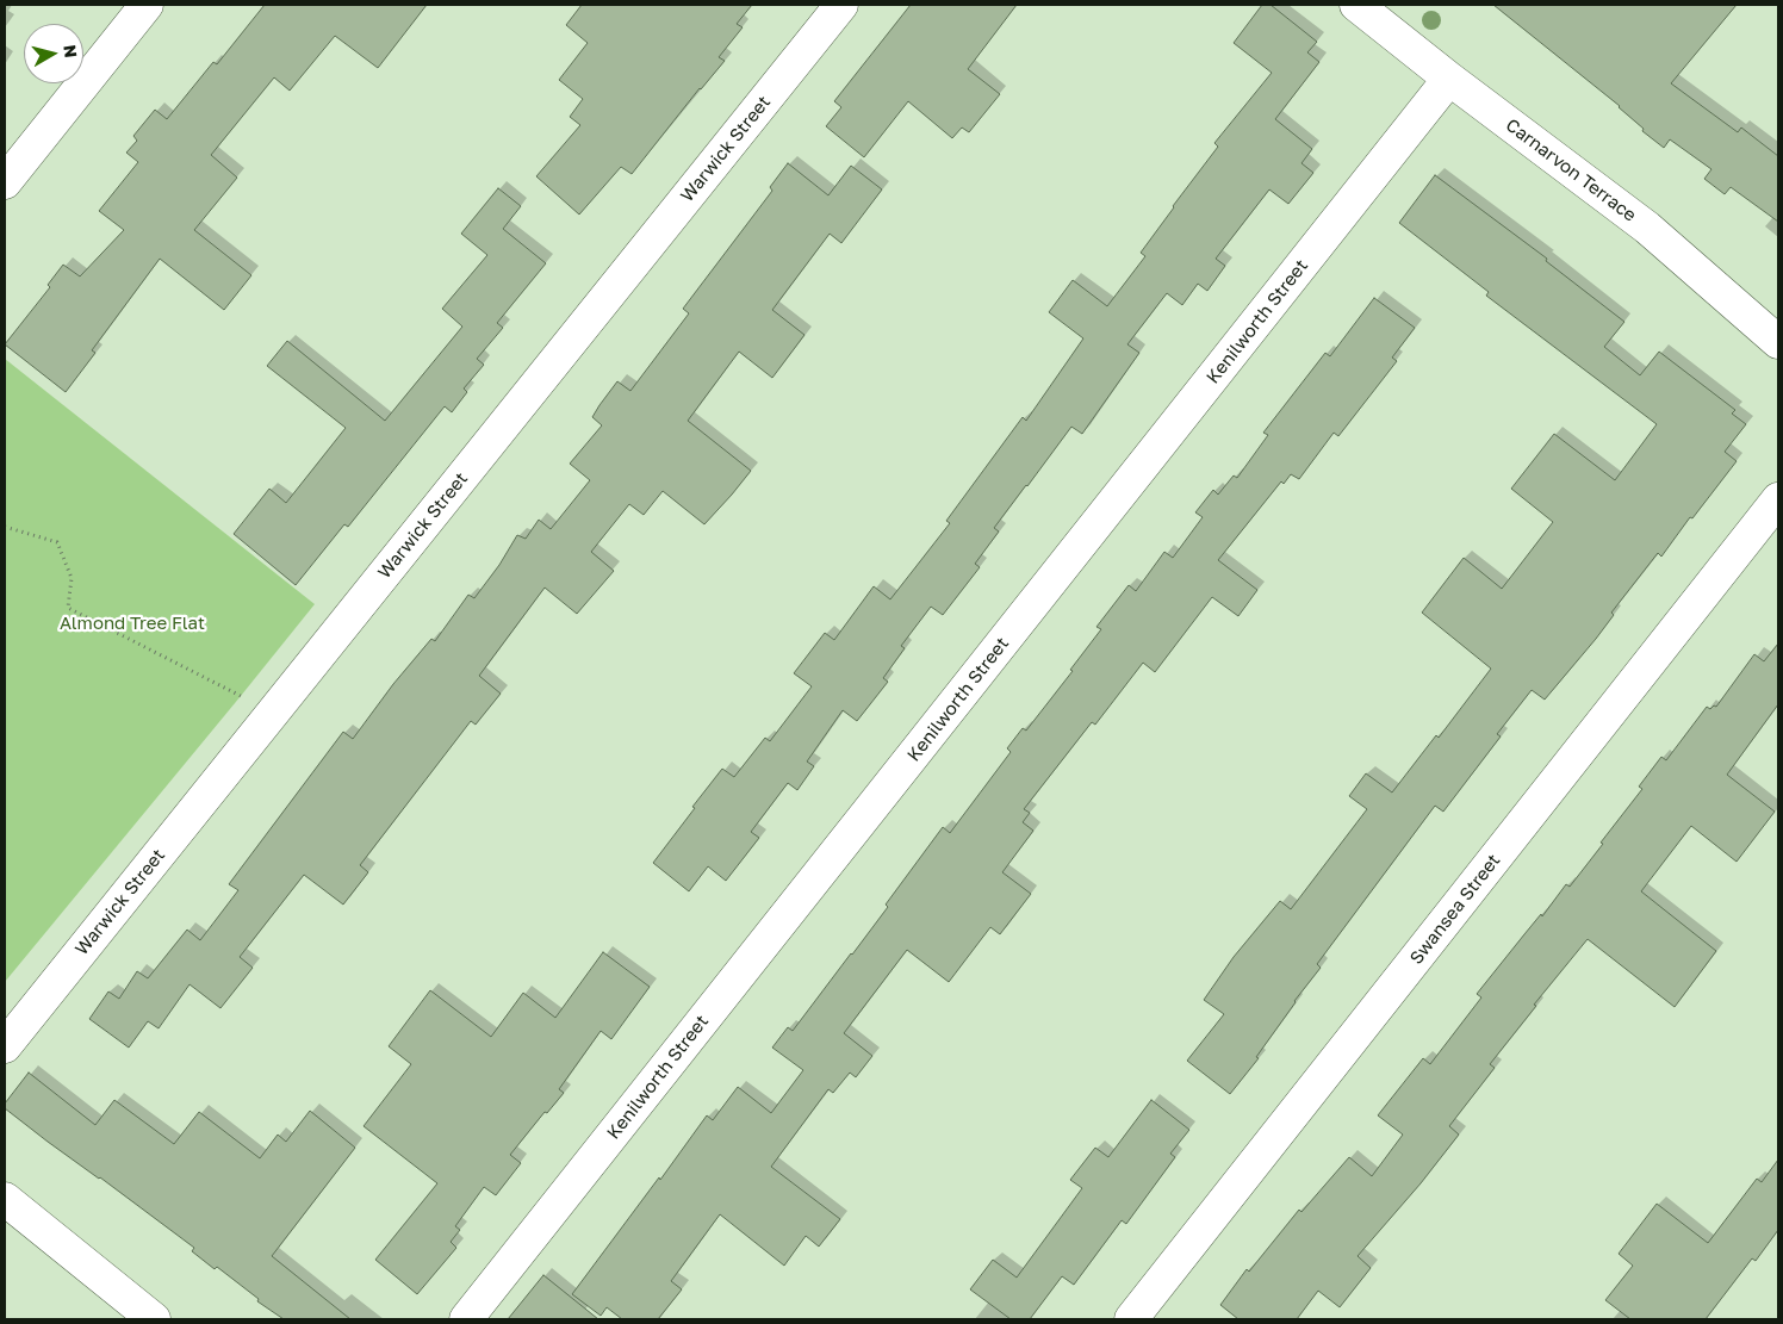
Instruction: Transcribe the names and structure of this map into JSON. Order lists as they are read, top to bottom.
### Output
{
  "streets": {
    "street": [
      "Warwick Street",
      "Carnarvon Terrace",
      "Kenilworth Street",
      "Swansea Street"
    ]
  },
  "crossings": [
    ["Carnarvon Terrace", "Kenilworth Street"]
  ],
  "parks": ["Almond Tree Flat"],
  "north": "right"
}
